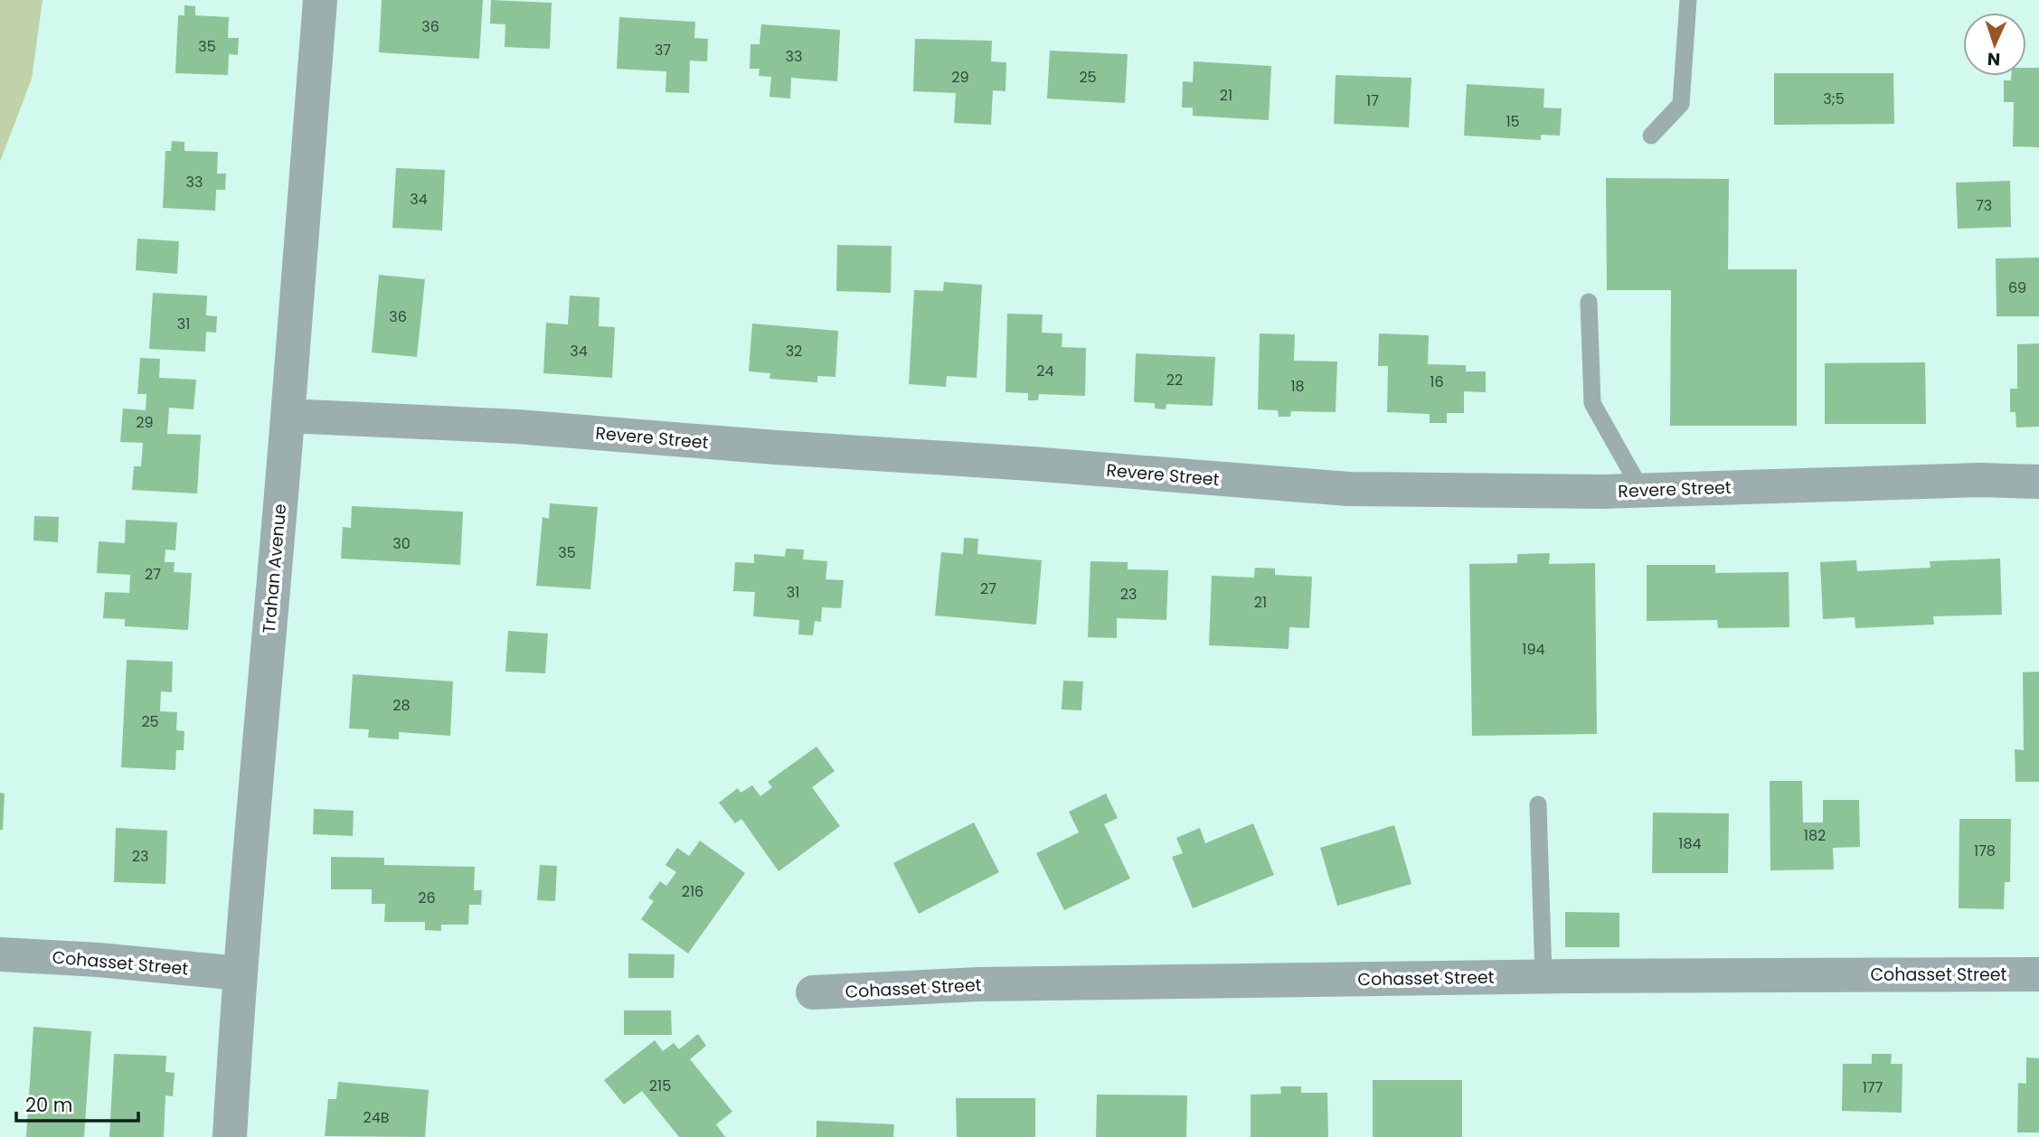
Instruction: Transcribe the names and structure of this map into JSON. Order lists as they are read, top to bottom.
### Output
{
  "streets": {
    "street": ["Revere Street", "Trahan Avenue", "Cohasset Street"]
  },
  "crossings": [
    ["Revere Street", "Trahan Avenue"],
    ["Trahan Avenue", "Cohasset Street"]
  ],
  "house_numbers": [
    "36",
    "35",
    "37",
    "33",
    "29",
    "25",
    "21",
    "3;5",
    "17",
    "15",
    "33",
    "34",
    "73",
    "69",
    "36",
    "31",
    "34",
    "32",
    "24",
    "22",
    "16",
    "18",
    "29",
    "30",
    "35",
    "27",
    "27",
    "31",
    "23",
    "21",
    "194",
    "28",
    "25",
    "182",
    "184",
    "178",
    "23",
    "216",
    "26",
    "215",
    "177",
    "24B"
  ],
  "scale_bar": "20 m",
  "north": "bottom"
}
